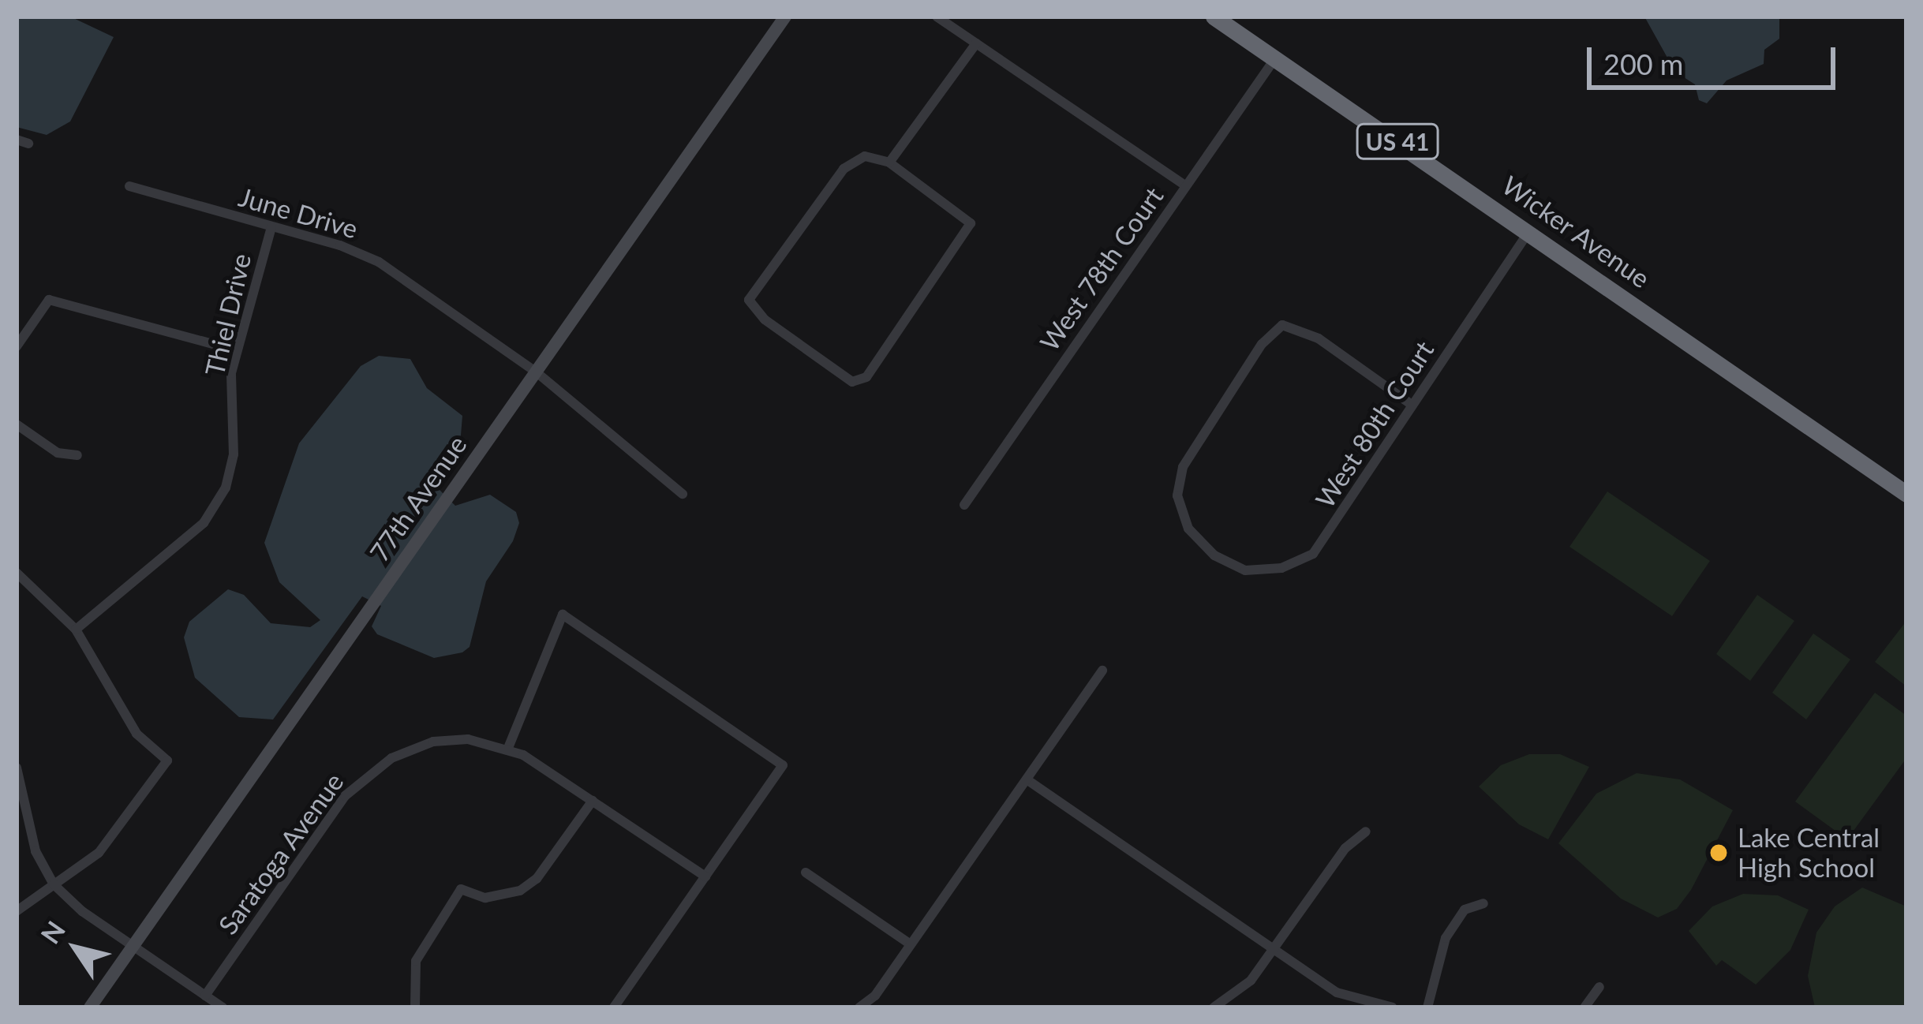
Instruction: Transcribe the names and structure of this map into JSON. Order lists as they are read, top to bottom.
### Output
{
  "streets": {
    "highway": ["US 41", "Wicker Avenue"],
    "street": [
      "June Drive",
      "West 78th Court",
      "Thiel Drive",
      "West 80th Court",
      "77th Avenue",
      "Saratoga Avenue"
    ]
  },
  "crossings": [
    ["June Drive", "Thiel Drive"],
    ["June Drive", "77th Avenue"],
    ["Wicker Avenue", "West 78th Court"],
    ["Wicker Avenue", "West 80th Court"]
  ],
  "places": ["Lake Central High School"],
  "scale_bar": "200 m",
  "north": "top left"
}
